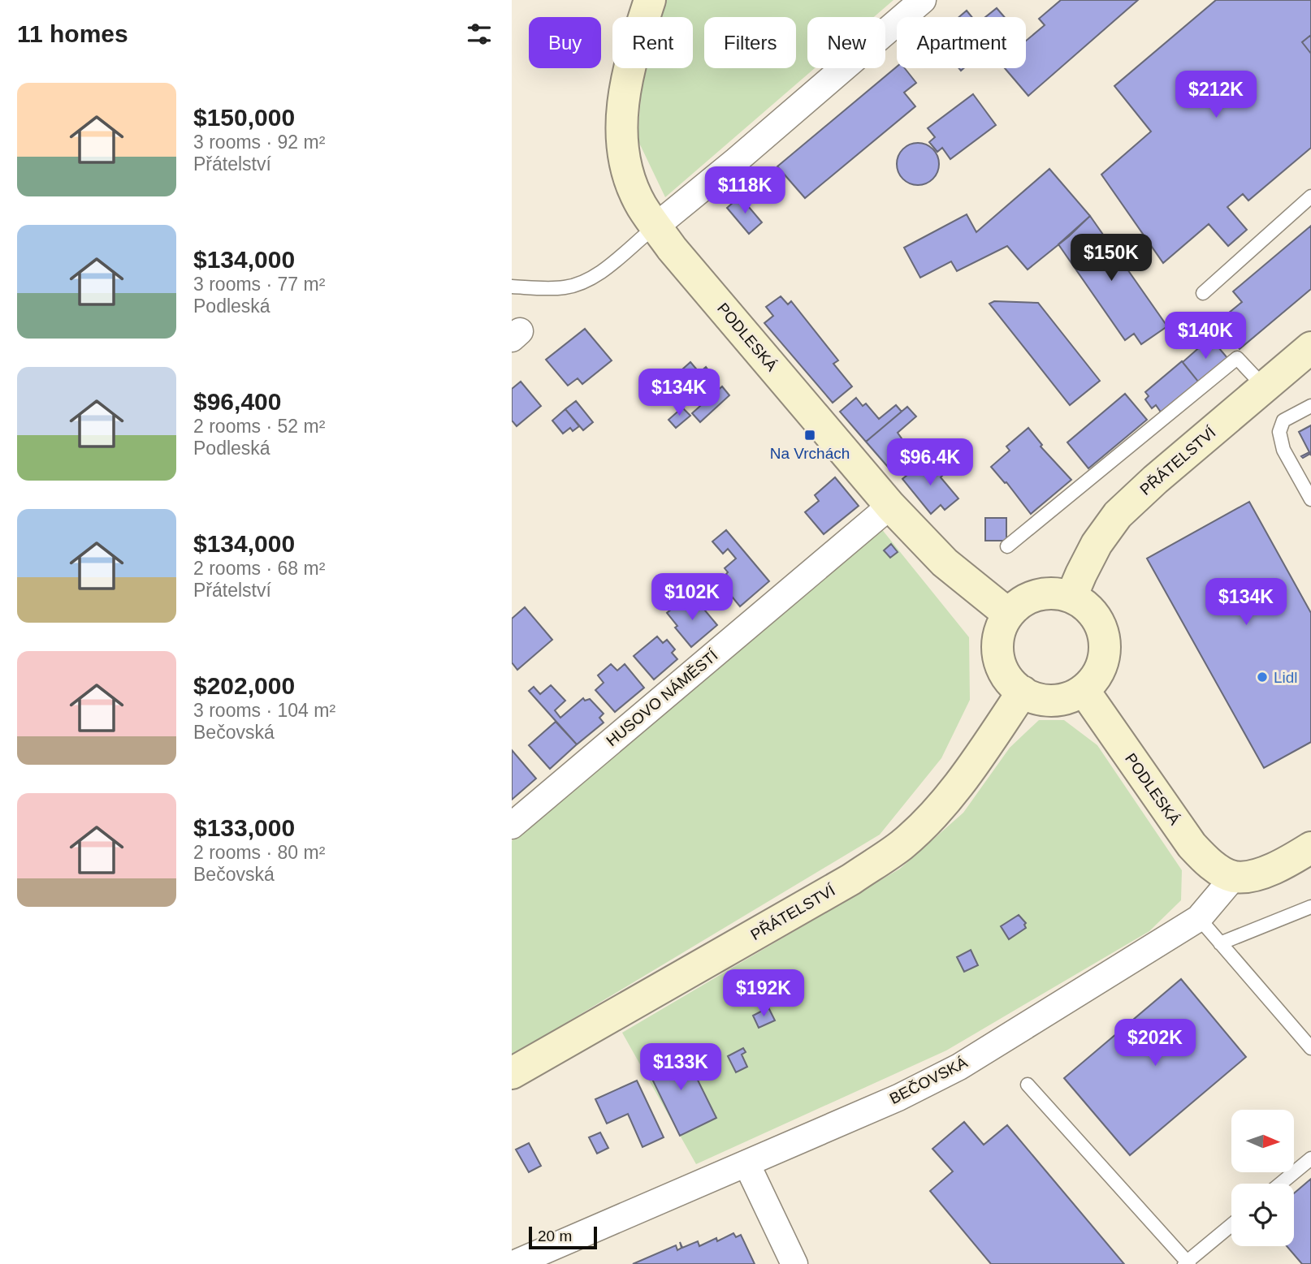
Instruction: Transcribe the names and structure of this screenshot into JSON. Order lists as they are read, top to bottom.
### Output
{
  "streets": {
    "main road": ["PODLESKÁ", "PŘÁTELSTVÍ"],
    "street": ["HUSOVO NÁMĚSTÍ", "BEČOVSKÁ"]
  },
  "crossings": [
    ["PODLESKÁ", "PŘÁTELSTVÍ"],
    ["PODLESKÁ", "HUSOVO NÁMĚSTÍ"],
    ["PODLESKÁ", "BEČOVSKÁ"]
  ],
  "places": {
    "transit": ["Na Vrchách"],
    "other": ["Lidl"]
  },
  "scale_bar": "20 m",
  "north": "right",
  "page": {
    "heading": "11 homes",
    "chip": [
      "Buy",
      "Rent",
      "Filters",
      "New",
      "Apartment"
    ],
    "list": [
      {
        "name": "$150,000",
        "note": "3 rooms · 92 m² · Přátelství"
      },
      {
        "name": "$134,000",
        "note": "3 rooms · 77 m² · Podleská"
      },
      {
        "name": "$96,400",
        "note": "2 rooms · 52 m² · Podleská"
      },
      {
        "name": "$134,000",
        "note": "2 rooms · 68 m² · Přátelství"
      },
      {
        "name": "$202,000",
        "note": "3 rooms · 104 m² · Bečovská"
      },
      {
        "name": "$133,000",
        "note": "2 rooms · 80 m² · Bečovská"
      }
    ],
    "price": [
      "$212K",
      "$118K",
      "$150K",
      "$140K",
      "$134K",
      "$96.4K",
      "$102K",
      "$134K",
      "$192K",
      "$202K",
      "$133K"
    ],
    "scale": "20 m"
  }
}
